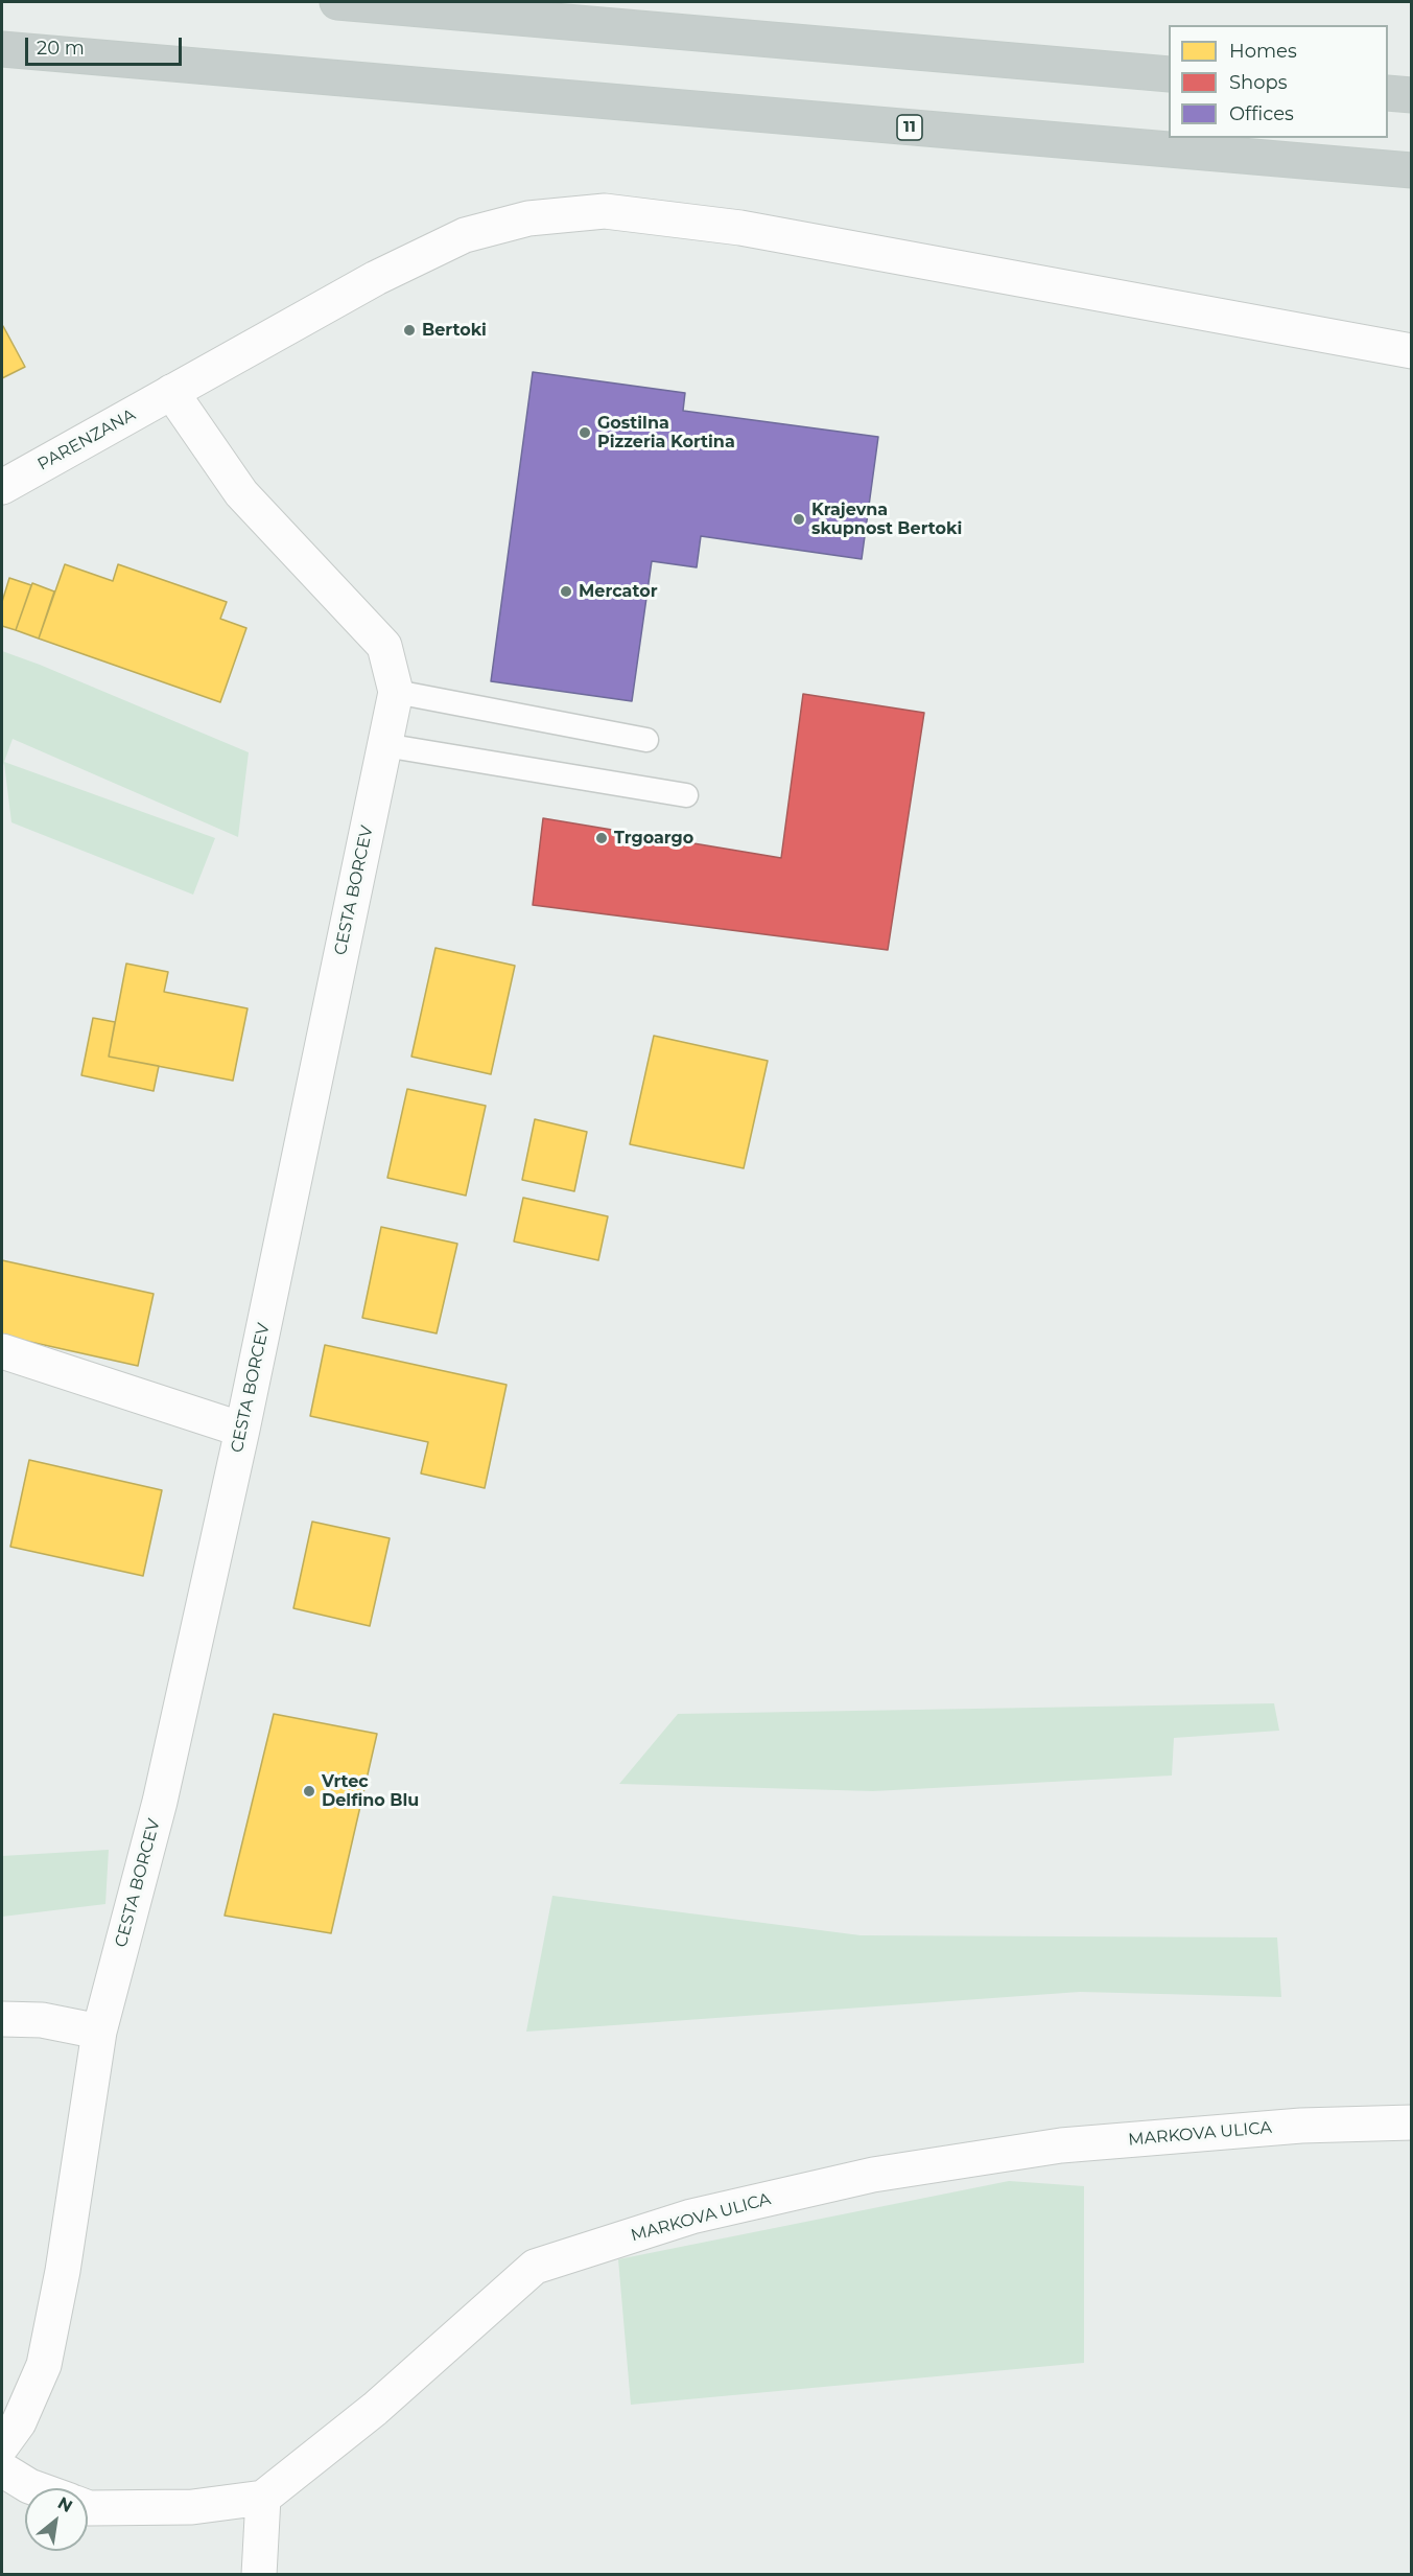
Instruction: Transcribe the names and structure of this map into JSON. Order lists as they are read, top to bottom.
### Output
{
  "streets": {
    "highway": ["11"],
    "street": ["PARENZANA", "CESTA BORCEV", "MARKOVA ULICA"]
  },
  "crossings": [
    ["PARENZANA", "CESTA BORCEV"]
  ],
  "places": [
    "Bertoki",
    "Gostilna Pizzeria Kortina",
    "Krajevna skupnost Bertoki",
    "Mercator",
    "Trgoargo",
    "Vrtec Delfino Blu"
  ],
  "legend": ["Homes", "Shops", "Offices"],
  "scale_bar": "20 m",
  "north": "top right"
}
